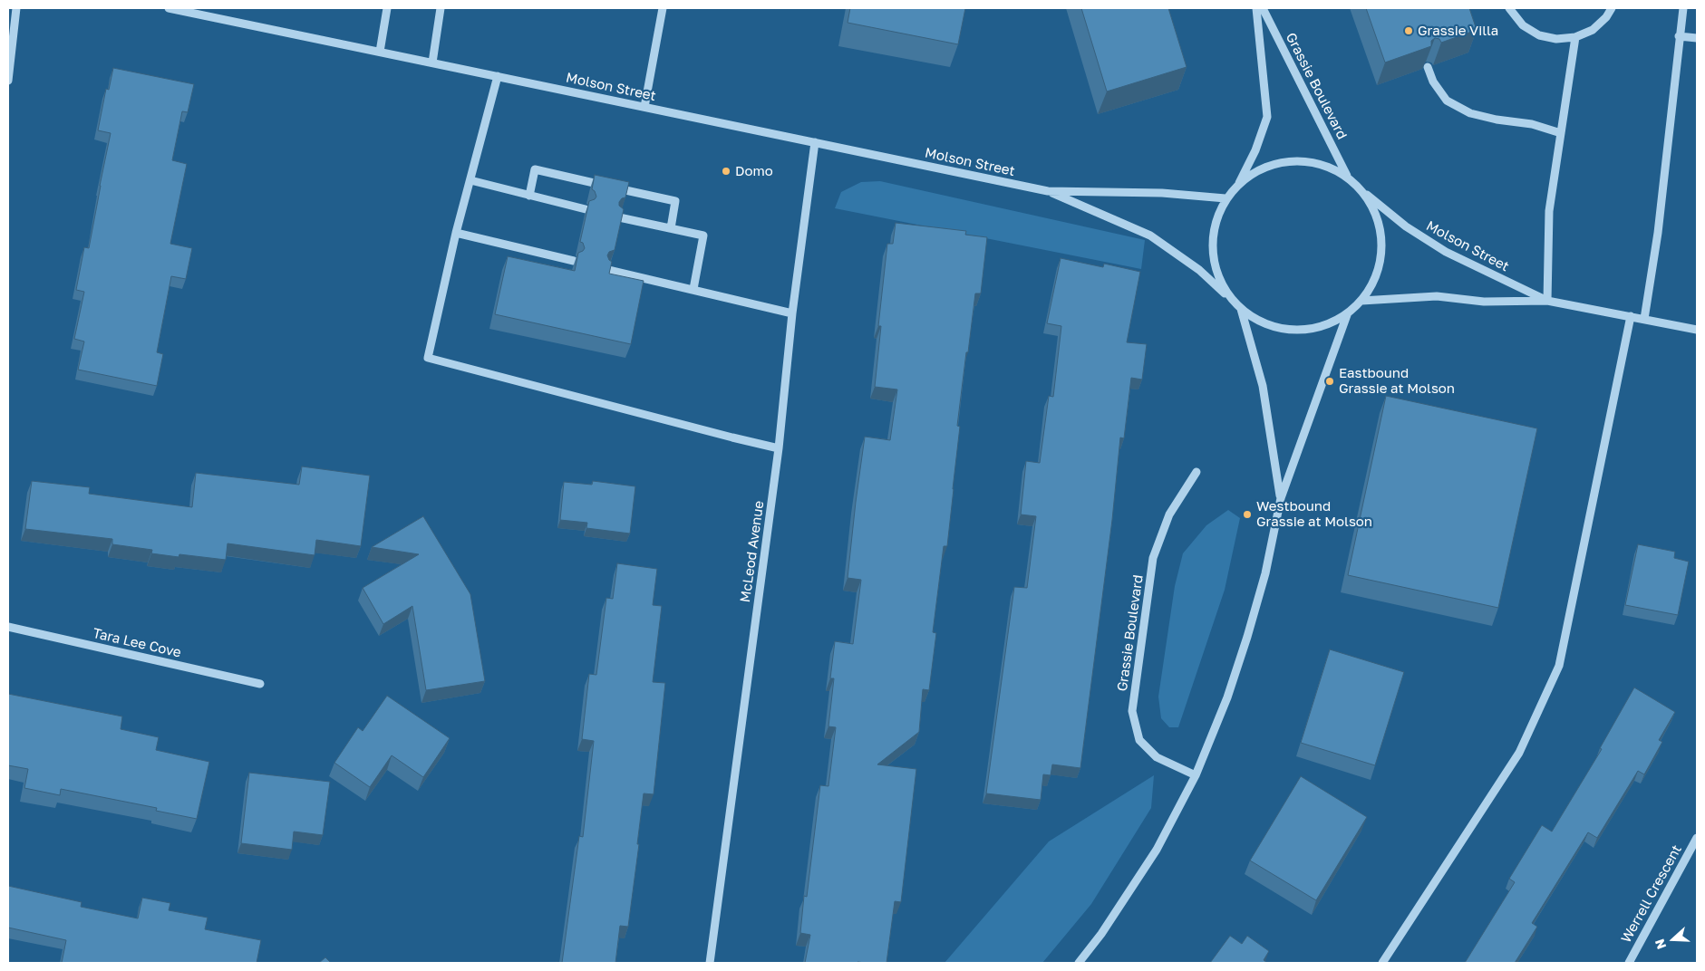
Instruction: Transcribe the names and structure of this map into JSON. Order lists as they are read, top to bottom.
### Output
{
  "streets": {
    "street": [
      "Grassie Boulevard",
      "Molson Street",
      "McLeod Avenue",
      "Tara Lee Cove",
      "Werrell Crescent"
    ]
  },
  "crossings": [
    ["Molson Street", "McLeod Avenue"]
  ],
  "places": [
    "Grassie Villa",
    "Domo",
    "Eastbound Grassie at Molson",
    "Westbound Grassie at Molson"
  ],
  "north": "left"
}
